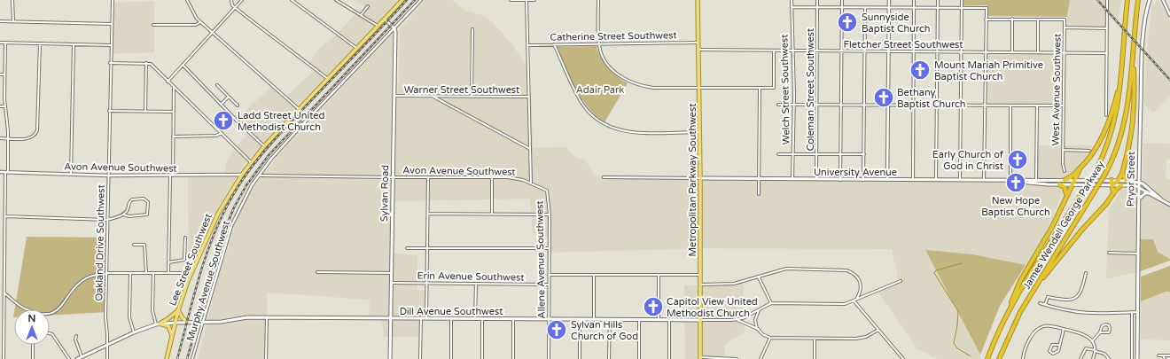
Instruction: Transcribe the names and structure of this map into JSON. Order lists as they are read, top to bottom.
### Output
{
  "streets": {
    "highway": ["James Wendell George Parkway"],
    "main road": [
      "University Avenue",
      "Pryor Street",
      "Metropolitan Parkway Southwest",
      "Sylvan Road",
      "Lee Street Southwest",
      "Dill Avenue Southwest"
    ],
    "street": [
      "Catherine Street Southwest",
      "Fletcher Street Southwest",
      "Warner Street Southwest",
      "Welch Street Southwest",
      "Coleman Street Southwest",
      "West Avenue Southwest",
      "Avon Avenue Southwest",
      "Oakland Drive Southwest",
      "Allene Avenue Southwest",
      "Erin Avenue Southwest",
      "Murphy Avenue Southwest"
    ]
  },
  "crossings": [
    ["Catherine Street Southwest", "Metropolitan Parkway Southwest"],
    ["Fletcher Street Southwest", "Welch Street Southwest"],
    ["Fletcher Street Southwest", "Coleman Street Southwest"],
    ["Fletcher Street Southwest", "West Avenue Southwest"],
    ["Fletcher Street Southwest", "Metropolitan Parkway Southwest"],
    ["Warner Street Southwest", "Sylvan Road"],
    ["Welch Street Southwest", "University Avenue"],
    ["Coleman Street Southwest", "University Avenue"],
    ["Avon Avenue Southwest", "Sylvan Road"],
    ["Avon Avenue Southwest", "Oakland Drive Southwest"],
    ["Avon Avenue Southwest", "Lee Street Southwest"],
    ["Avon Avenue Southwest", "Allene Avenue Southwest"],
    ["Avon Avenue Southwest", "Murphy Avenue Southwest"],
    ["University Avenue", "Pryor Street"],
    ["University Avenue", "Metropolitan Parkway Southwest"],
    ["Metropolitan Parkway Southwest", "Dill Avenue Southwest"],
    ["Sylvan Road", "Erin Avenue Southwest"],
    ["Sylvan Road", "Murphy Avenue Southwest"],
    ["Sylvan Road", "Dill Avenue Southwest"],
    ["Oakland Drive Southwest", "Dill Avenue Southwest"],
    ["Lee Street Southwest", "Dill Avenue Southwest"],
    ["Allene Avenue Southwest", "Erin Avenue Southwest"],
    ["Allene Avenue Southwest", "Dill Avenue Southwest"],
    ["Murphy Avenue Southwest", "Dill Avenue Southwest"]
  ],
  "parks": ["Adair Park"],
  "places": {
    "church": [
      "Sunnyside Baptist Church",
      "Mount Mariah Primitive Baptist Church",
      "Bethany Baptist Church",
      "Ladd Street United Methodist Church",
      "Early Church of God in Christ",
      "New Hope Baptist Church",
      "Capitol View United Methodist Church",
      "Sylvan Hills Church of God"
    ]
  },
  "north": "top"
}
